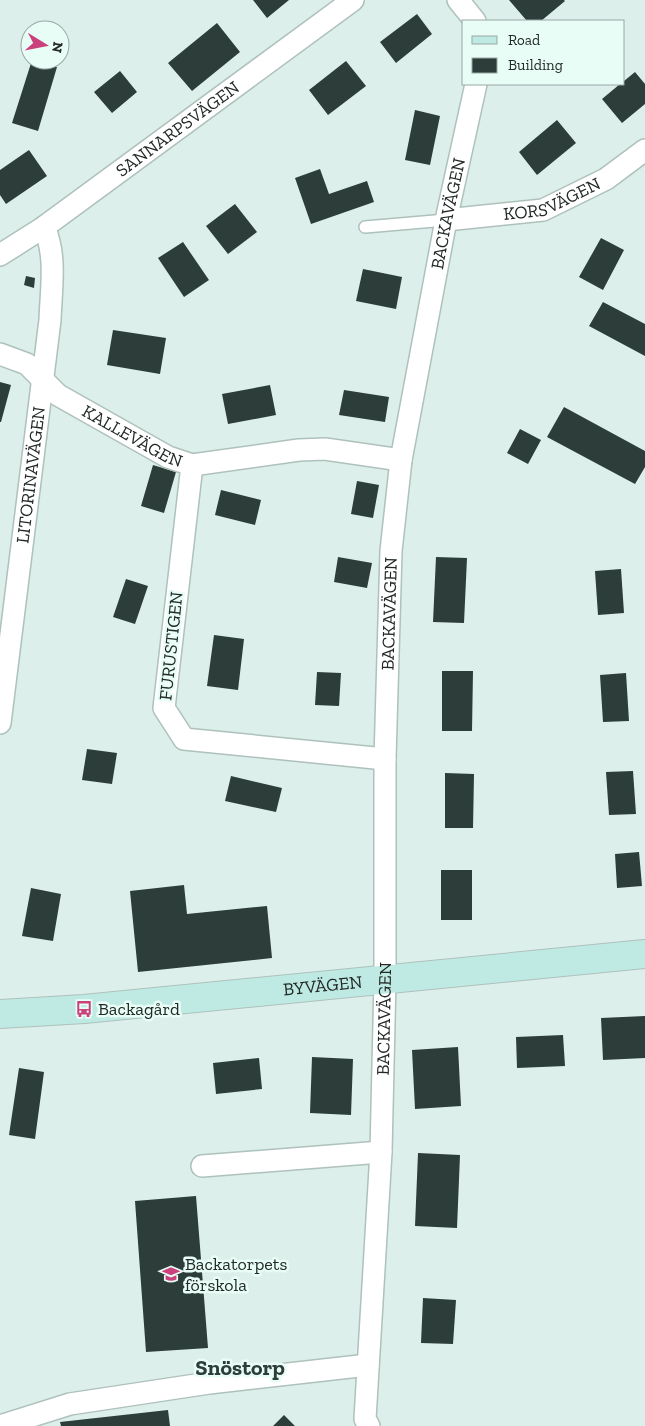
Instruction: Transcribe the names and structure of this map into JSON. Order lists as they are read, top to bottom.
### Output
{
  "streets": {
    "street": [
      "SANNARPSVÄGEN",
      "KORSVÄGEN",
      "BACKAVÄGEN",
      "KALLEVÄGEN",
      "LITORINAVÄGEN",
      "FURUSTIGEN",
      "BYVÄGEN"
    ]
  },
  "crossings": [
    ["SANNARPSVÄGEN", "LITORINAVÄGEN"],
    ["KORSVÄGEN", "BACKAVÄGEN"],
    ["BACKAVÄGEN", "KALLEVÄGEN"],
    ["BACKAVÄGEN", "FURUSTIGEN"],
    ["BACKAVÄGEN", "BYVÄGEN"],
    ["KALLEVÄGEN", "LITORINAVÄGEN"],
    ["KALLEVÄGEN", "FURUSTIGEN"]
  ],
  "districts": ["Snöstorp"],
  "places": {
    "bus stop": ["Backagård"],
    "school or university": ["Backatorpets förskola"]
  },
  "legend": ["Road", "Building"],
  "north": "right"
}
